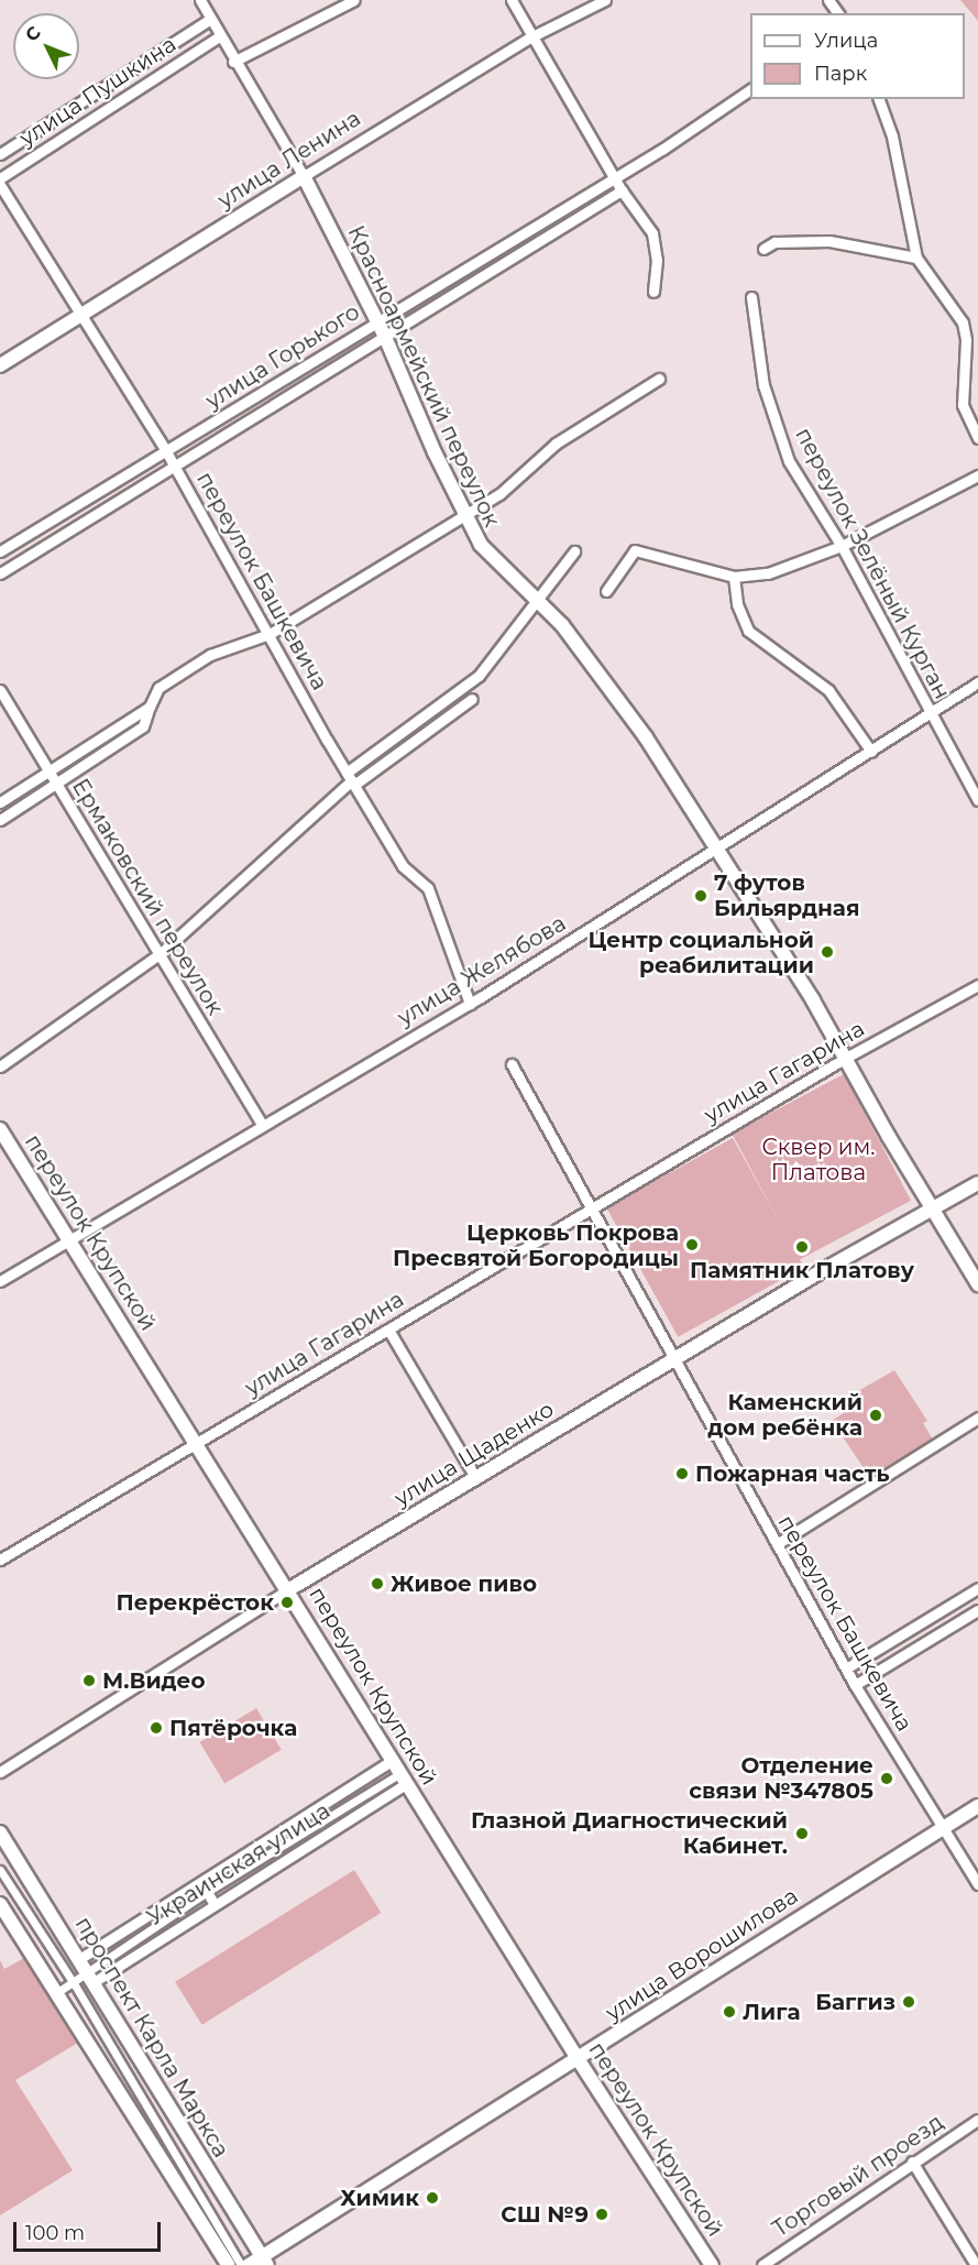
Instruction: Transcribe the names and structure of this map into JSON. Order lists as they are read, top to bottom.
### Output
{
  "streets": {
    "street": [
      "улица Пушкина",
      "улица Ленина",
      "улица Горького",
      "Красноармейский переулок",
      "переулок Зелёный Курган",
      "переулок Башкевича",
      "Ермаковский переулок",
      "улица Желябова",
      "улица Гагарина",
      "переулок Крупской",
      "улица Щаденко",
      "Украинская улица",
      "улица Ворошилова",
      "проспект Карла Маркса",
      "Торговый проезд"
    ]
  },
  "crossings": [
    ["улица Пушкина", "Красноармейский переулок"],
    ["улица Ленина", "Красноармейский переулок"],
    ["улица Ленина", "переулок Башкевича"],
    ["улица Горького", "Красноармейский переулок"],
    ["улица Горького", "переулок Башкевича"],
    ["Красноармейский переулок", "улица Желябова"],
    ["Красноармейский переулок", "улица Гагарина"],
    ["Красноармейский переулок", "улица Щаденко"],
    ["переулок Зелёный Курган", "улица Желябова"],
    ["переулок Башкевича", "улица Желябова"],
    ["переулок Башкевича", "улица Гагарина"],
    ["переулок Башкевича", "улица Щаденко"],
    ["переулок Башкевича", "улица Ворошилова"],
    ["Ермаковский переулок", "улица Желябова"],
    ["улица Желябова", "переулок Крупской"],
    ["улица Гагарина", "переулок Крупской"],
    ["переулок Крупской", "улица Щаденко"],
    ["переулок Крупской", "Украинская улица"],
    ["переулок Крупской", "улица Ворошилова"],
    ["Украинская улица", "проспект Карла Маркса"],
    ["улица Ворошилова", "проспект Карла Маркса"]
  ],
  "parks": ["Сквер им. Платова"],
  "places": [
    "7 футов Бильярдная",
    "Центр социальной реабилитации",
    "Церковь Покрова Пресвятой Богородицы",
    "Памятник Платову",
    "Каменский дом ребёнка",
    "Пожарная часть",
    "Живое пиво",
    "Перекрёсток",
    "М.Видео",
    "Пятёрочка",
    "Отделение связи №347805",
    "Глазной Диагностический Кабинет.",
    "Баггиз",
    "Лига",
    "Химик",
    "СШ №9"
  ],
  "legend": ["Улица", "Парк"],
  "scale_bar": "100 m",
  "north": "top left"
}
